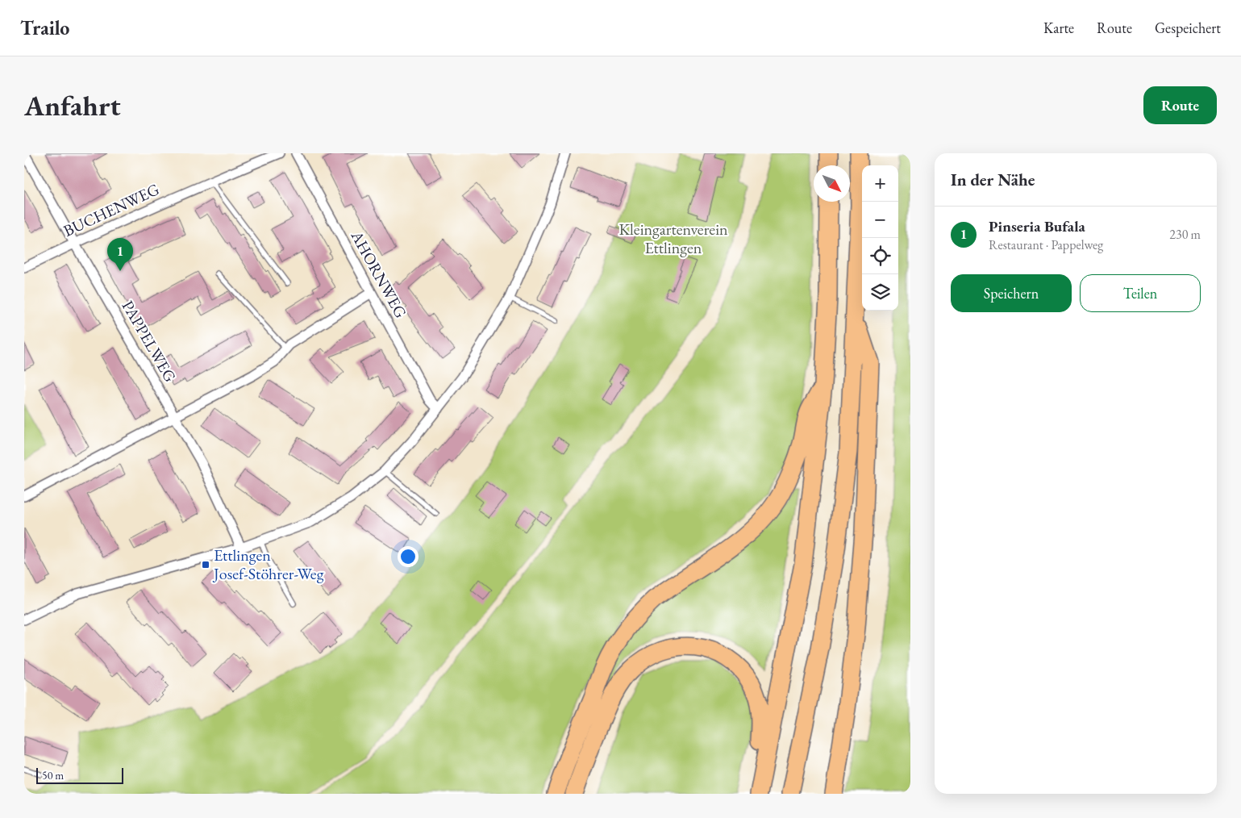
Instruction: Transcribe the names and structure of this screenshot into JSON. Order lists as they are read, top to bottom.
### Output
{
  "streets": {
    "street": ["BUCHENWEG", "AHORNWEG", "PAPPELWEG"]
  },
  "crossings": [
    ["BUCHENWEG", "PAPPELWEG"]
  ],
  "parks": ["Kleingartenverein Ettlingen"],
  "places": {
    "transit": ["Ettlingen Josef-Stöhrer-Weg"]
  },
  "scale_bar": "50 m",
  "north": "bottom right",
  "page": {
    "header": "Trailo",
    "nav": ["Karte", "Route", "Gespeichert"],
    "buttons": [
      "Route",
      ["Speichern", "Teilen"]
    ],
    "title": "Anfahrt",
    "heading": "In der Nähe",
    "map_buttons": ["+", "−"],
    "list": [
      {
        "mark": "1",
        "name": "Pinseria Bufala",
        "note": "Restaurant · Pappelweg",
        "value": "230 m"
      }
    ],
    "pins": "1",
    "scale": "50 m"
  }
}
